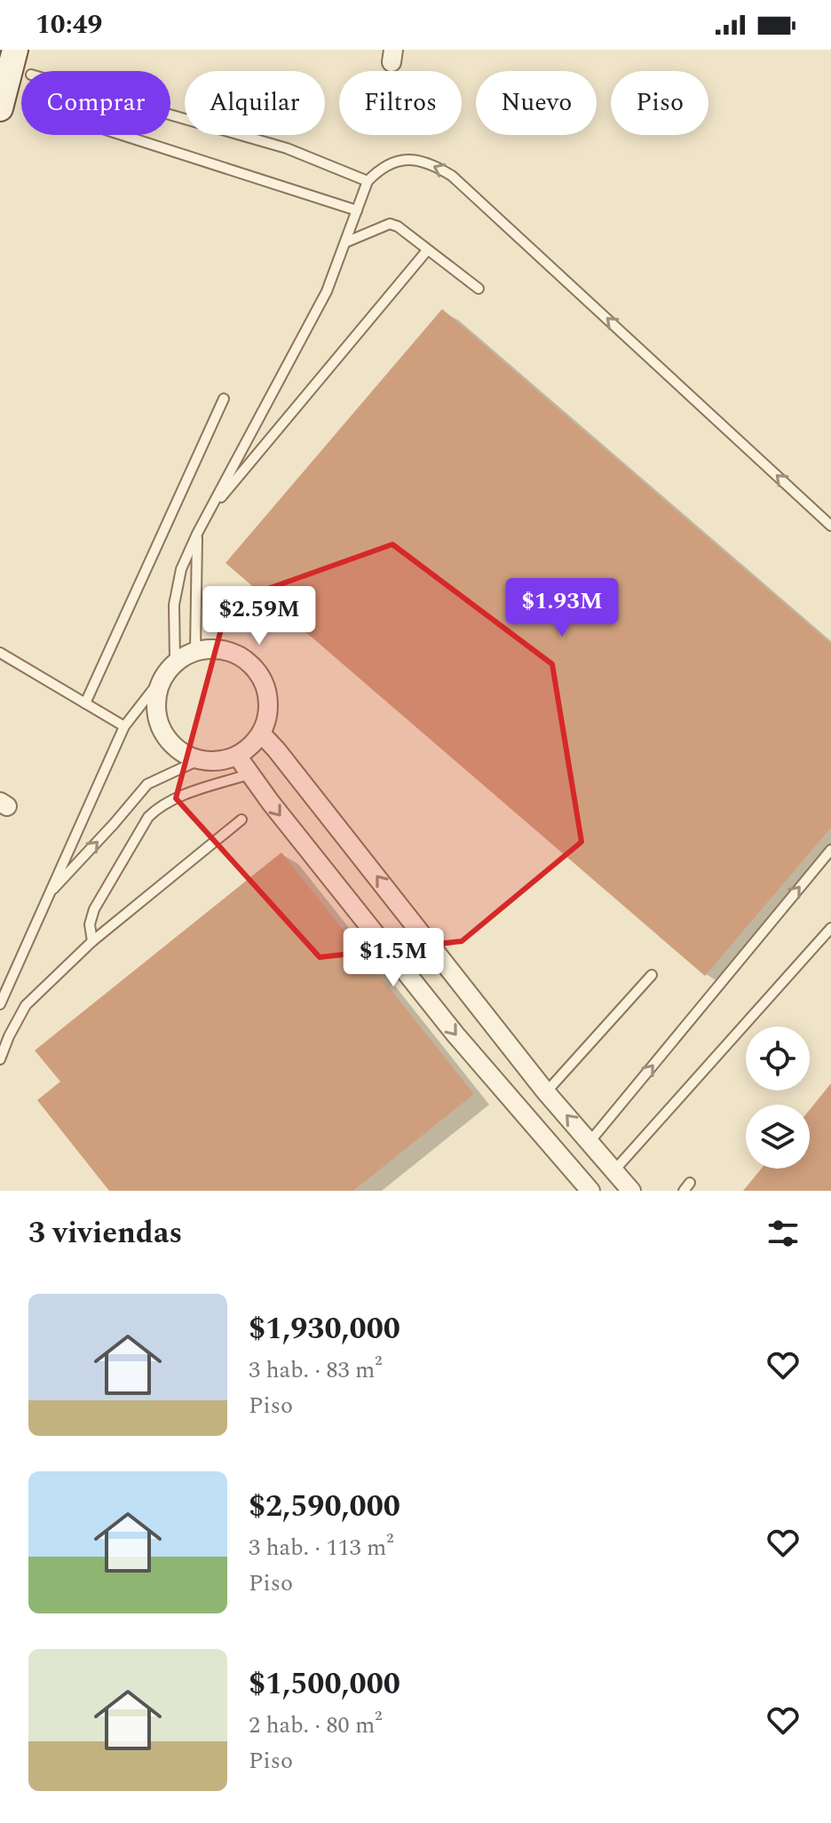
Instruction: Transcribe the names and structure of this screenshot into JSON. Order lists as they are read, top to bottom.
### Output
{
  "page": {
    "status": "10:49",
    "chip": [
      "Comprar",
      "Alquilar",
      "Filtros",
      "Nuevo",
      "Piso"
    ],
    "price": ["$1.93M", "$2.59M", "$1.5M"],
    "heading": "3 viviendas",
    "list": [
      {
        "name": "$1,930,000",
        "note": "3 hab. · 83 m² · Piso"
      },
      {
        "name": "$2,590,000",
        "note": "3 hab. · 113 m² · Piso"
      },
      {
        "name": "$1,500,000",
        "note": "2 hab. · 80 m² · Piso"
      }
    ]
  }
}
